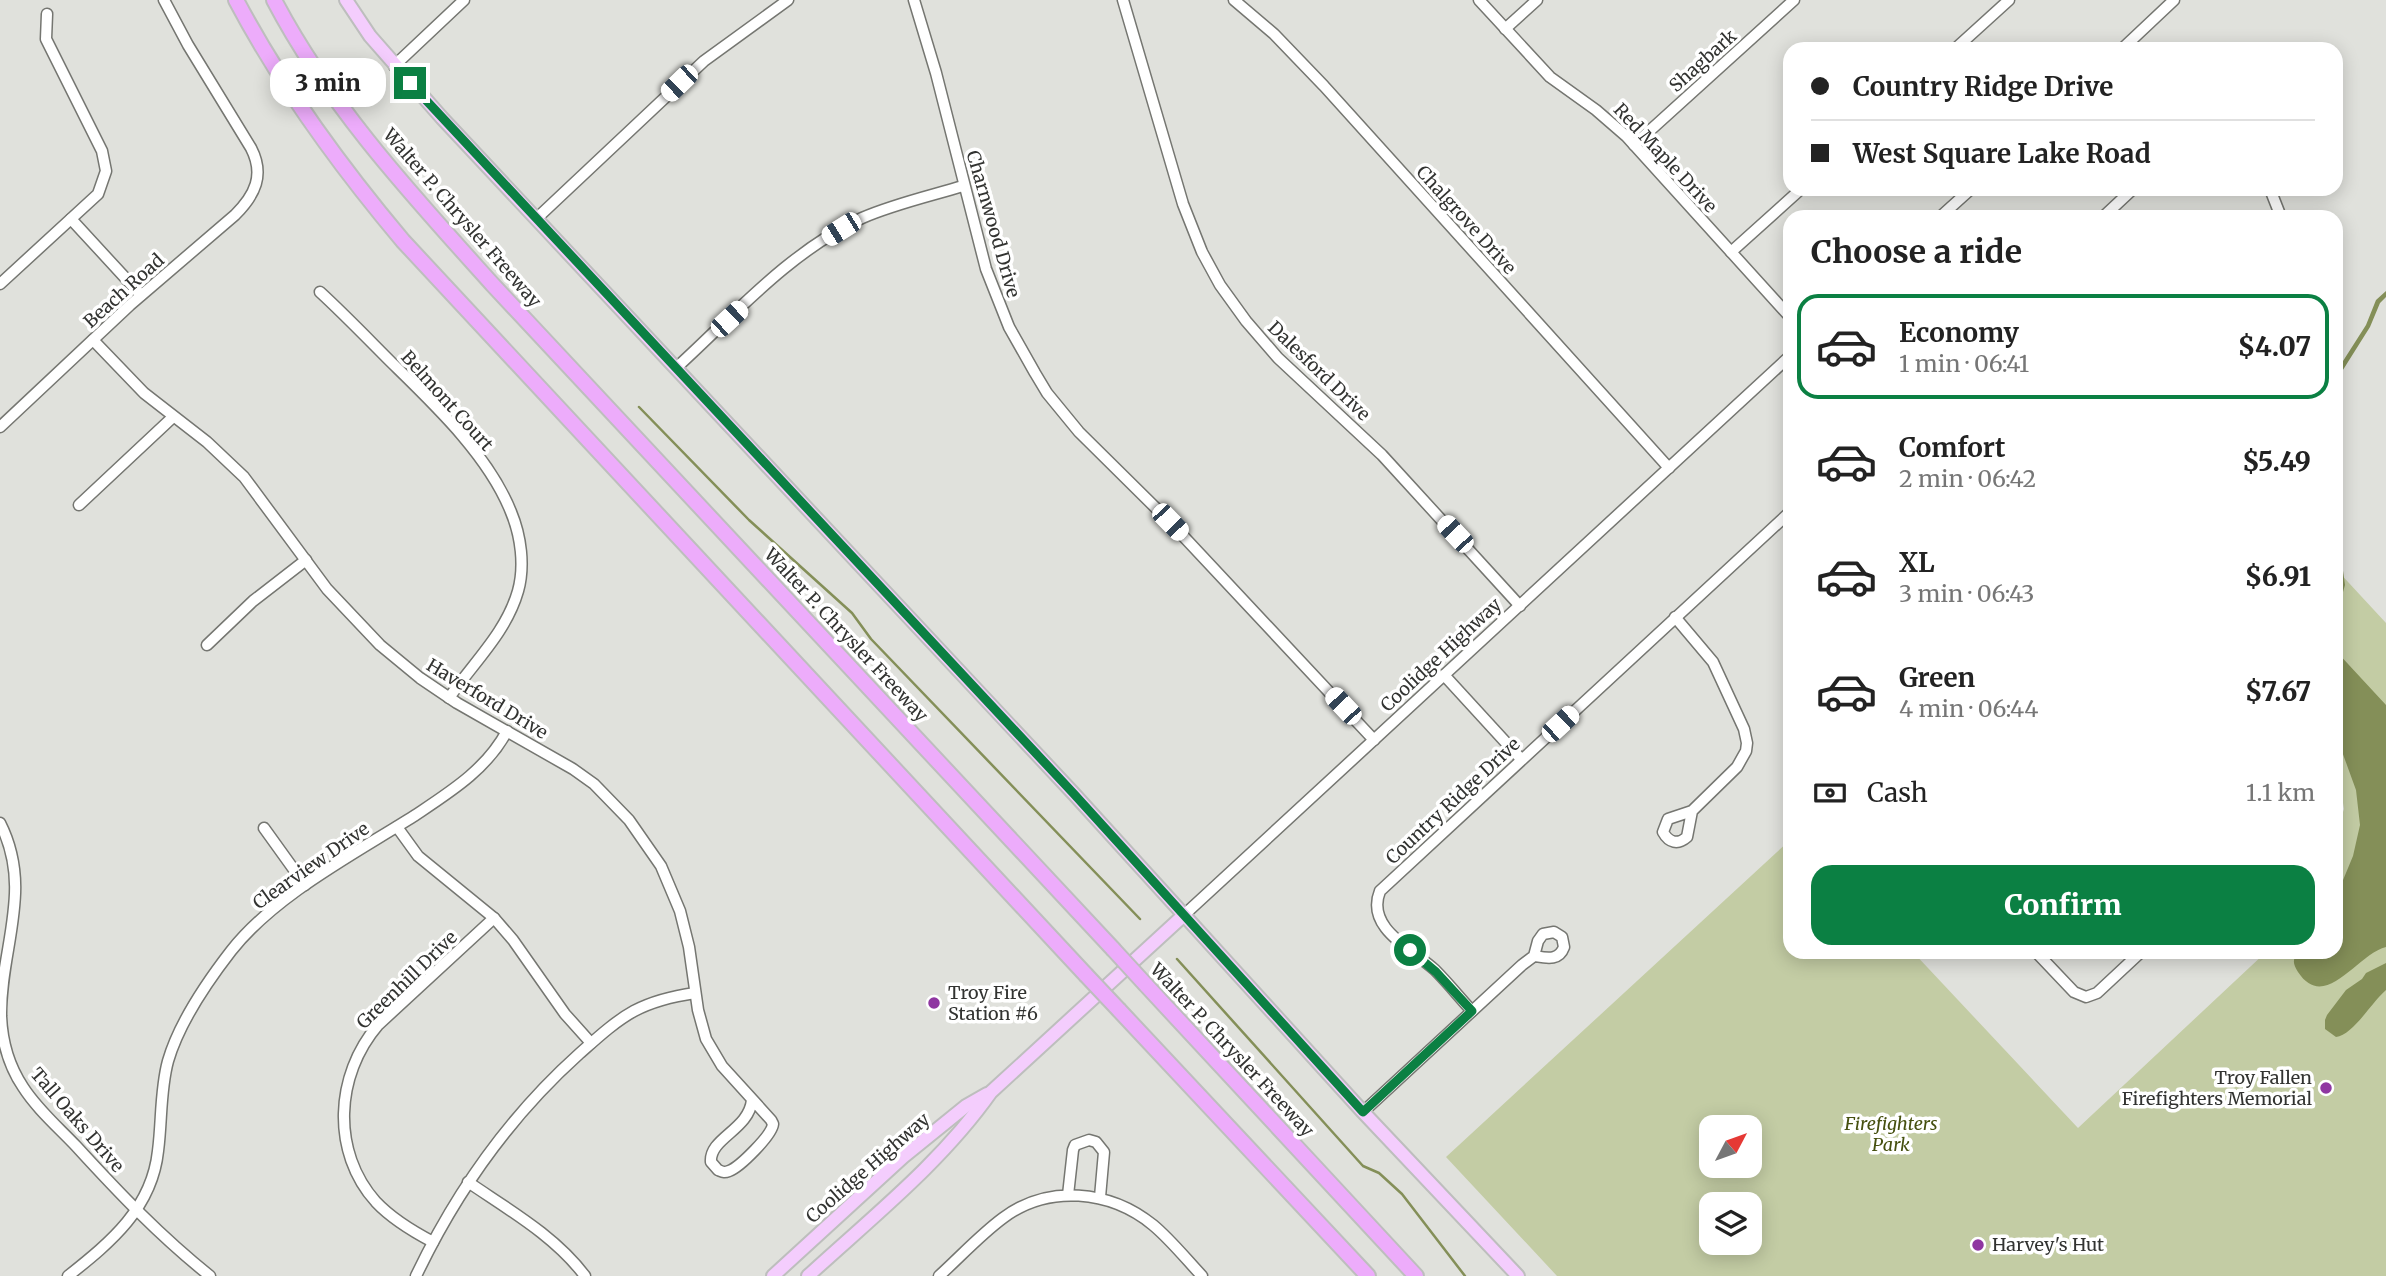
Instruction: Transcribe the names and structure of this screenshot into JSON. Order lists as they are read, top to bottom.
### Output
{
  "streets": {
    "highway": ["Walter P. Chrysler Freeway"],
    "main road": ["Coolidge Highway"],
    "street": [
      "Shagbark",
      "Red Maple Drive",
      "Chalgrove Drive",
      "Charnwood Drive",
      "Beach Road",
      "Dalesford Drive",
      "Belmont Court",
      "Haverford Drive",
      "Country Ridge Drive",
      "Clearview Drive",
      "Greenhill Drive",
      "Tall Oaks Drive"
    ]
  },
  "crossings": [
    ["Shagbark", "Red Maple Drive"],
    ["Chalgrove Drive", "Coolidge Highway"],
    ["Charnwood Drive", "Coolidge Highway"],
    ["Beach Road", "Haverford Drive"],
    ["Dalesford Drive", "Coolidge Highway"],
    ["Belmont Court", "Haverford Drive"],
    ["Haverford Drive", "Clearview Drive"],
    ["Clearview Drive", "Tall Oaks Drive"]
  ],
  "parks": ["Firefighters Park"],
  "places": ["Troy Fire Station #6", "Troy Fallen Firefighters Memorial", "Harvey's Hut"],
  "north": "top right",
  "page": {
    "banner": ["Country Ridge Drive", "West Square Lake Road"],
    "bubble": "3 min",
    "heading": "Choose a ride",
    "list": [
      {
        "name": "Economy",
        "note": "1 min · 06:41",
        "value": "$4.07"
      },
      {
        "name": "Comfort",
        "note": "2 min · 06:42",
        "value": "$5.49"
      },
      {
        "name": "XL",
        "note": "3 min · 06:43",
        "value": "$6.91"
      },
      {
        "name": "Green",
        "note": "4 min · 06:44",
        "value": "$7.67"
      }
    ],
    "pay": ["Cash", "1.1 km"],
    "buttons": "Confirm"
  }
}
